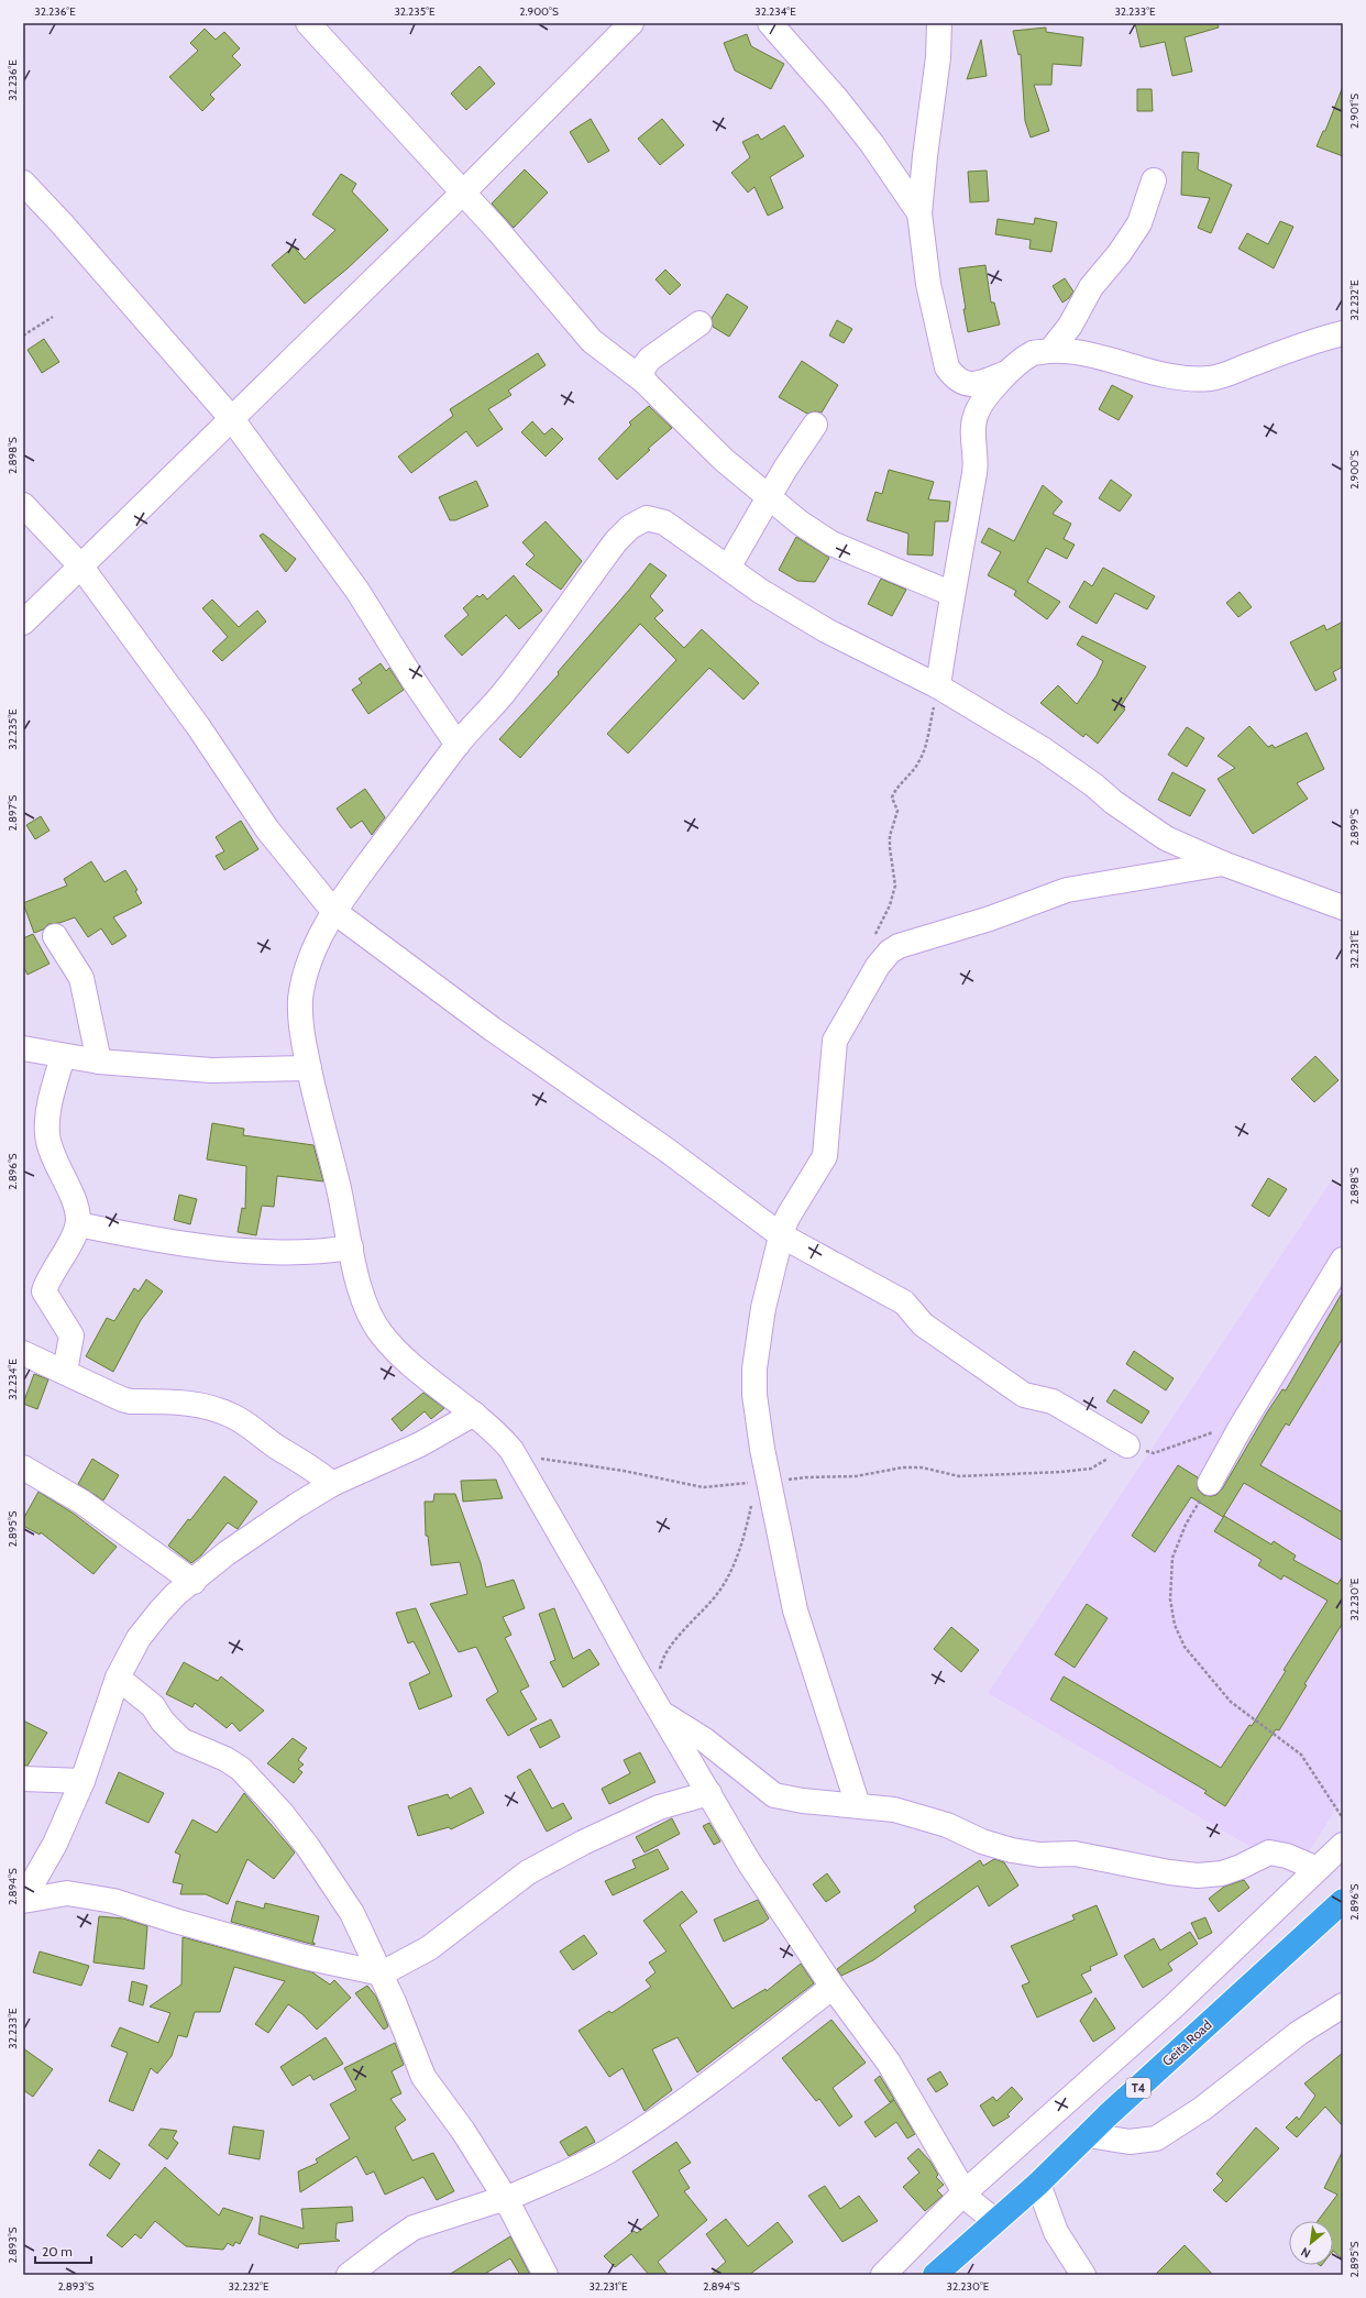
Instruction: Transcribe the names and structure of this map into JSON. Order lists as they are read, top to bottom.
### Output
{
  "streets": {
    "highway": ["Geita Road", "T4"]
  },
  "scale_bar": "20 m",
  "north": "bottom left",
  "coordinates": [
    "32.236°E",
    "32.235°E",
    "2.900°S",
    "32.234°E",
    "32.233°E",
    "2.901°S",
    "32.232°E",
    "2.898°S",
    "2.897°S",
    "2.899°S",
    "32.231°E",
    "2.896°S",
    "2.895°S",
    "32.230°E",
    "2.894°S",
    "2.893°S"
  ]
}
